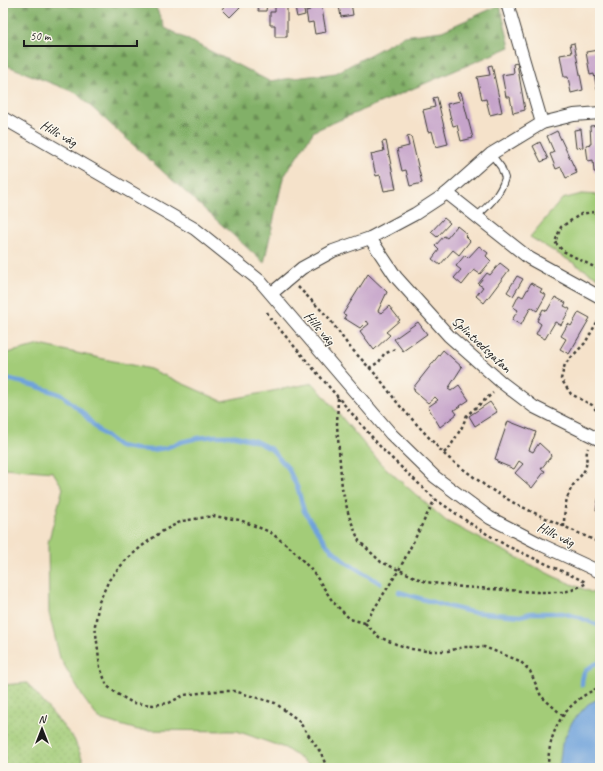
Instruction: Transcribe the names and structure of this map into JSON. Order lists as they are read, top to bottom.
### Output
{
  "streets": {
    "street": ["Hills väg", "Splintvedsgatan"]
  },
  "scale_bar": "50 m",
  "north": "top"
}
